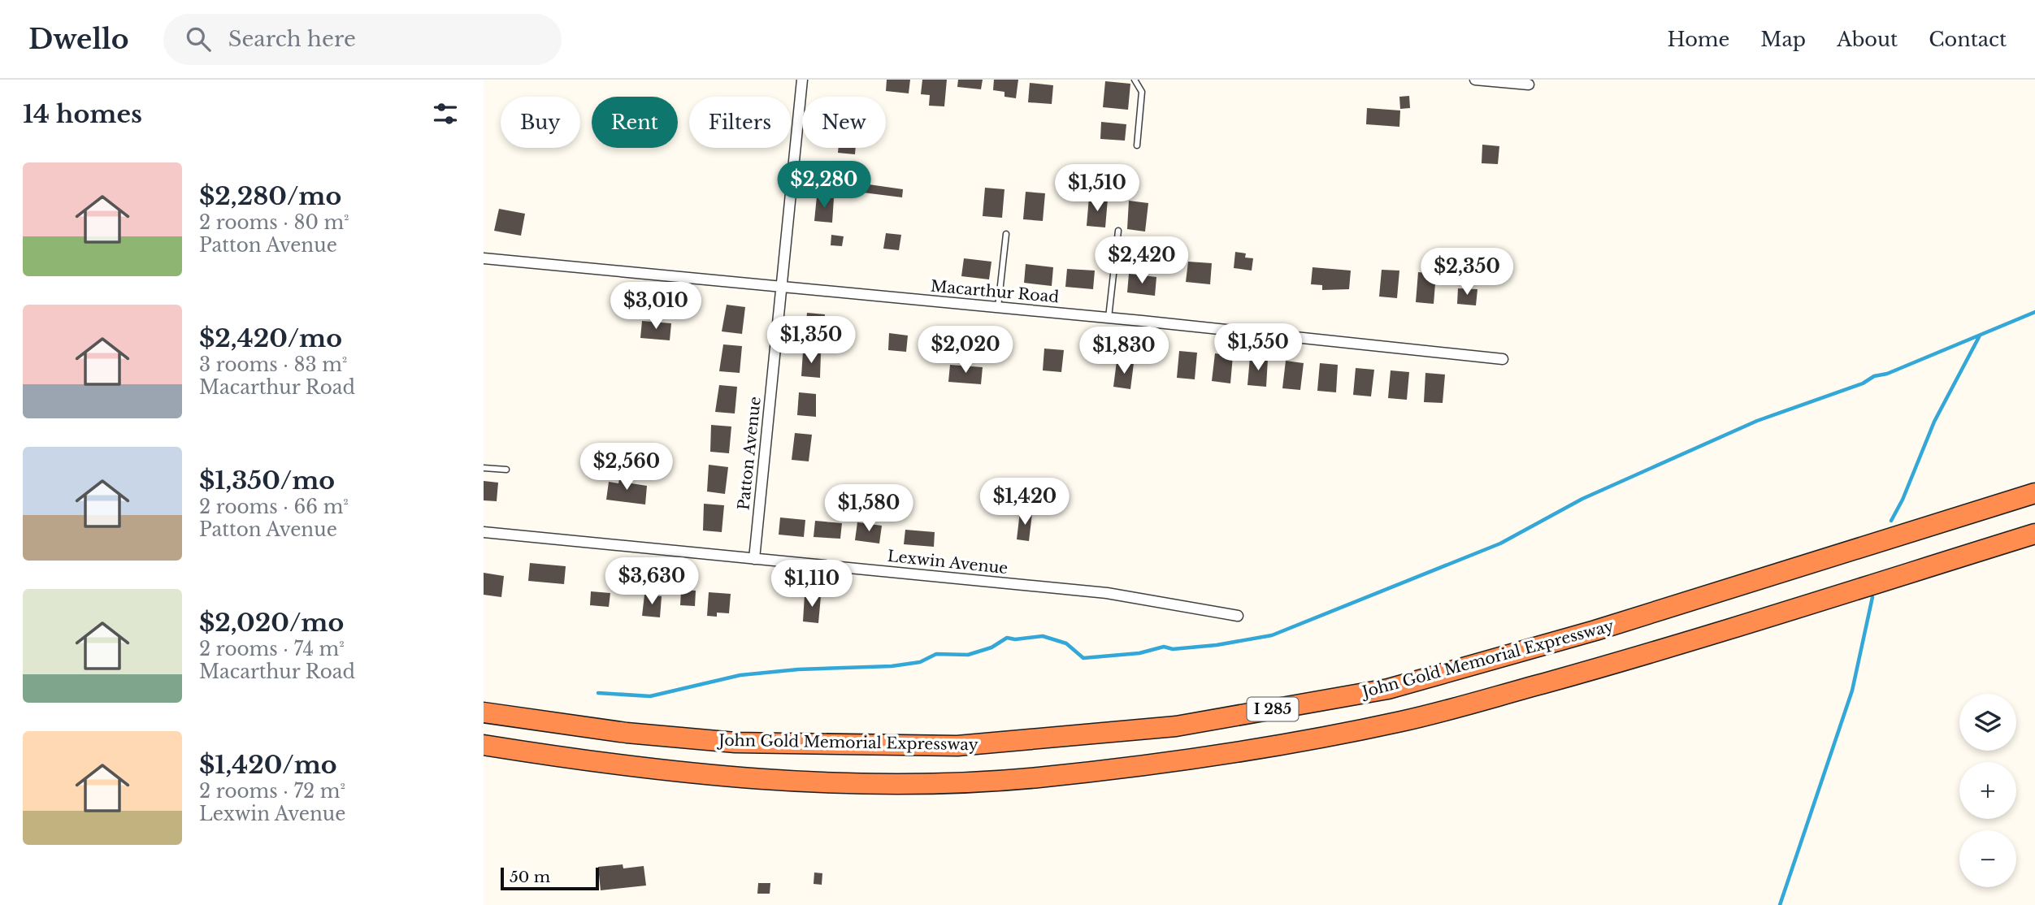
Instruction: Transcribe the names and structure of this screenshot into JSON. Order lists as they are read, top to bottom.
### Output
{
  "streets": {
    "highway": ["John Gold Memorial Expressway", "I 285"],
    "street": ["Macarthur Road", "Patton Avenue", "Lexwin Avenue"]
  },
  "crossings": [
    ["Macarthur Road", "Patton Avenue"],
    ["Patton Avenue", "Lexwin Avenue"]
  ],
  "scale_bar": "50 m",
  "page": {
    "header": "Dwello",
    "search": "Search here",
    "nav": [
      "Home",
      "Map",
      "About",
      "Contact"
    ],
    "heading": "14 homes",
    "chip": [
      "Buy",
      "Rent",
      "Filters",
      "New"
    ],
    "list": [
      {
        "name": "$2,280/mo",
        "note": "2 rooms · 80 m² · Patton Avenue"
      },
      {
        "name": "$2,420/mo",
        "note": "3 rooms · 83 m² · Macarthur Road"
      },
      {
        "name": "$1,350/mo",
        "note": "2 rooms · 66 m² · Patton Avenue"
      },
      {
        "name": "$2,020/mo",
        "note": "2 rooms · 74 m² · Macarthur Road"
      },
      {
        "name": "$1,420/mo",
        "note": "2 rooms · 72 m² · Lexwin Avenue"
      }
    ],
    "price": [
      "$2,280",
      "$1,510",
      "$2,420",
      "$2,350",
      "$3,010",
      "$1,350",
      "$1,550",
      "$2,020",
      "$1,830",
      "$2,560",
      "$1,420",
      "$1,580",
      "$3,630",
      "$1,110"
    ],
    "map_buttons": ["+", "−"],
    "scale": "50 m"
  }
}
